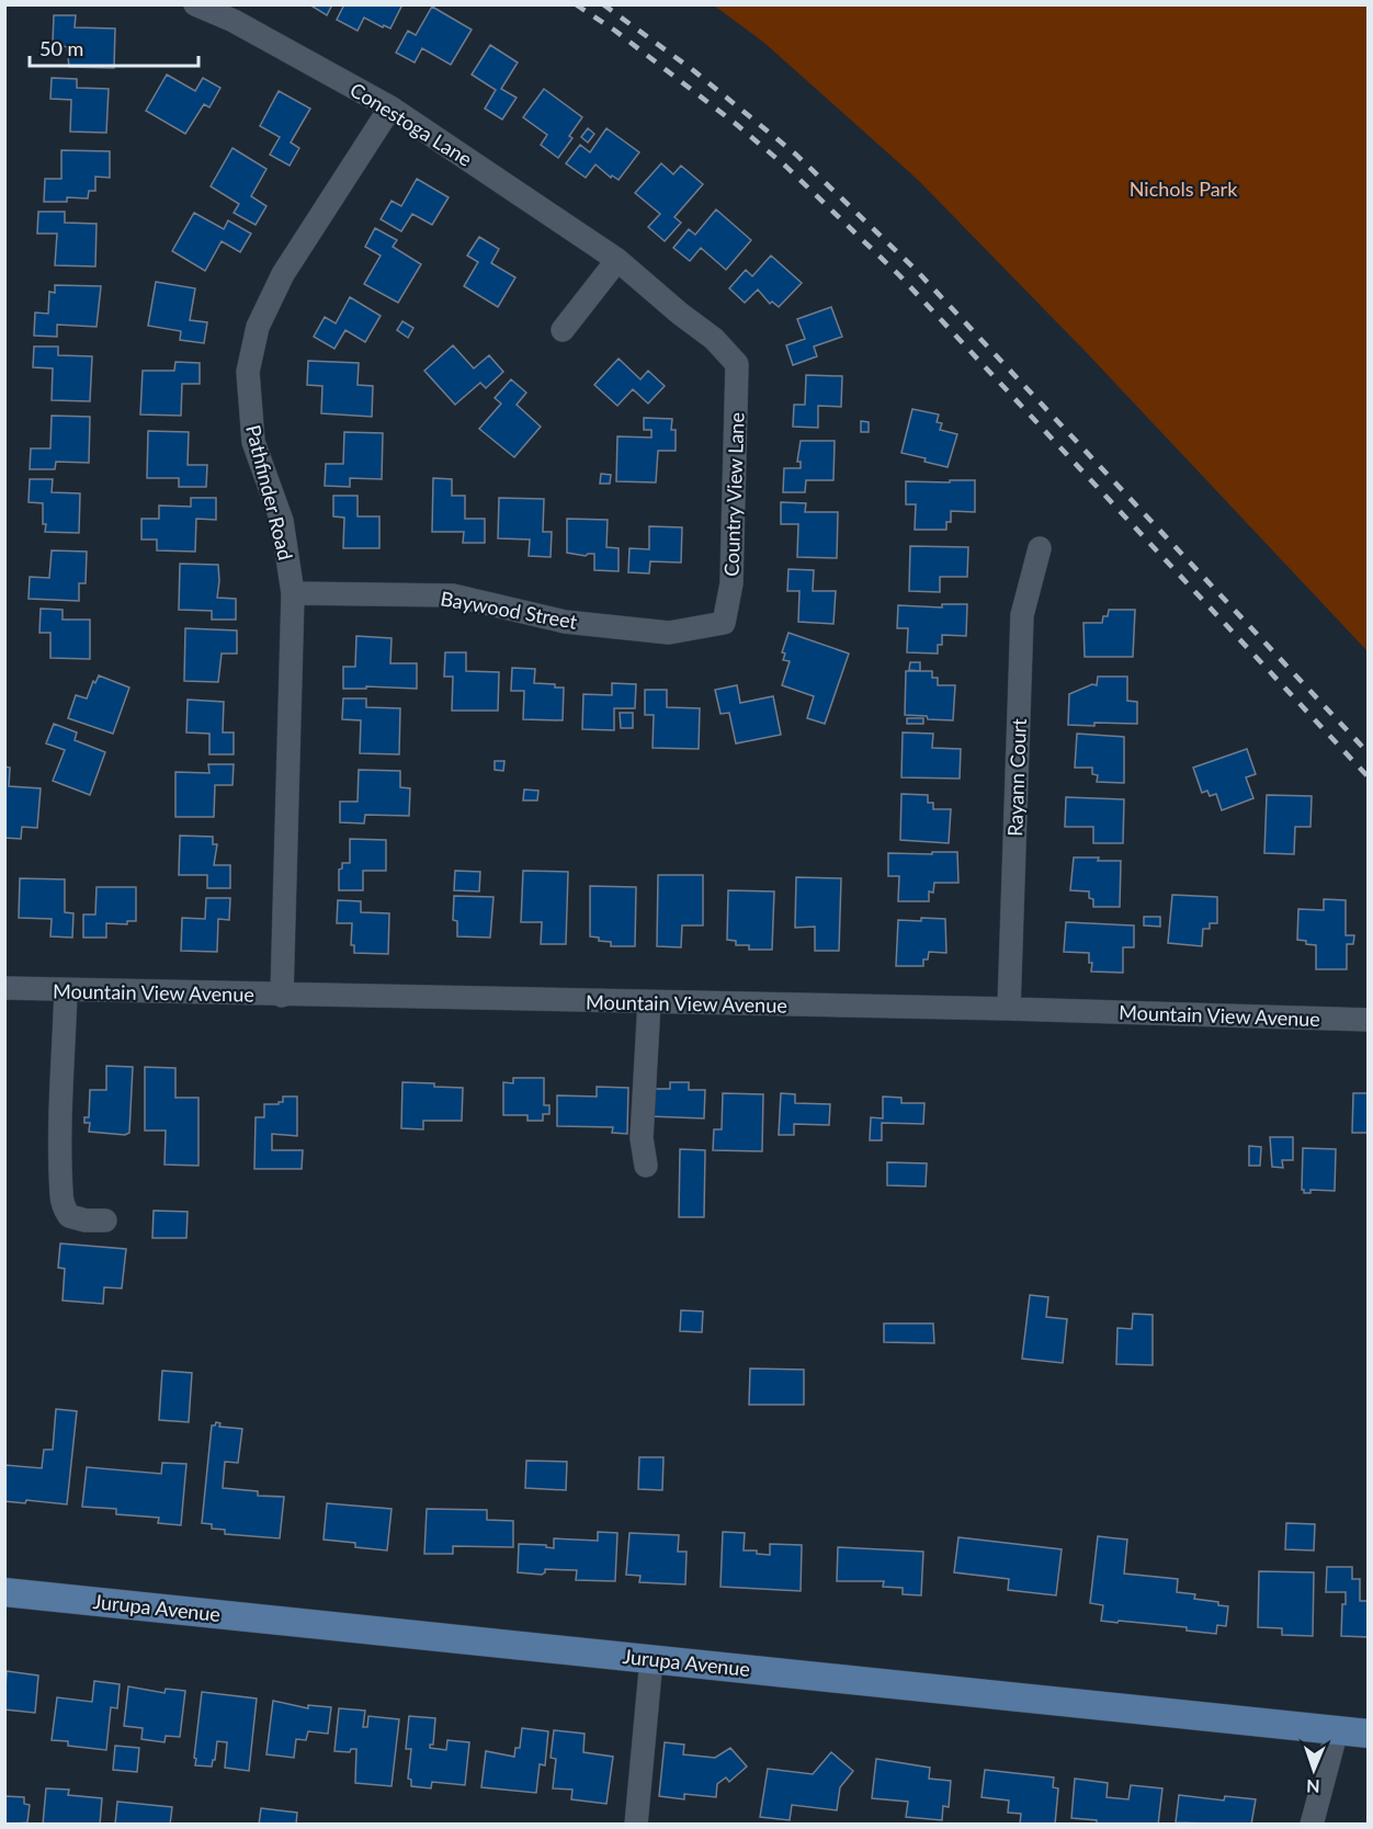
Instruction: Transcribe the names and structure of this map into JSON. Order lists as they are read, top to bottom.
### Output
{
  "streets": {
    "main road": ["Jurupa Avenue"],
    "street": [
      "Conestoga Lane",
      "Pathfinder Road",
      "Country View Lane",
      "Baywood Street",
      "Rayann Court",
      "Mountain View Avenue"
    ]
  },
  "crossings": [
    ["Conestoga Lane", "Pathfinder Road"],
    ["Conestoga Lane", "Country View Lane"],
    ["Pathfinder Road", "Baywood Street"],
    ["Pathfinder Road", "Mountain View Avenue"],
    ["Country View Lane", "Baywood Street"],
    ["Rayann Court", "Mountain View Avenue"]
  ],
  "parks": ["Nichols Park"],
  "scale_bar": "50 m",
  "north": "bottom"
}
